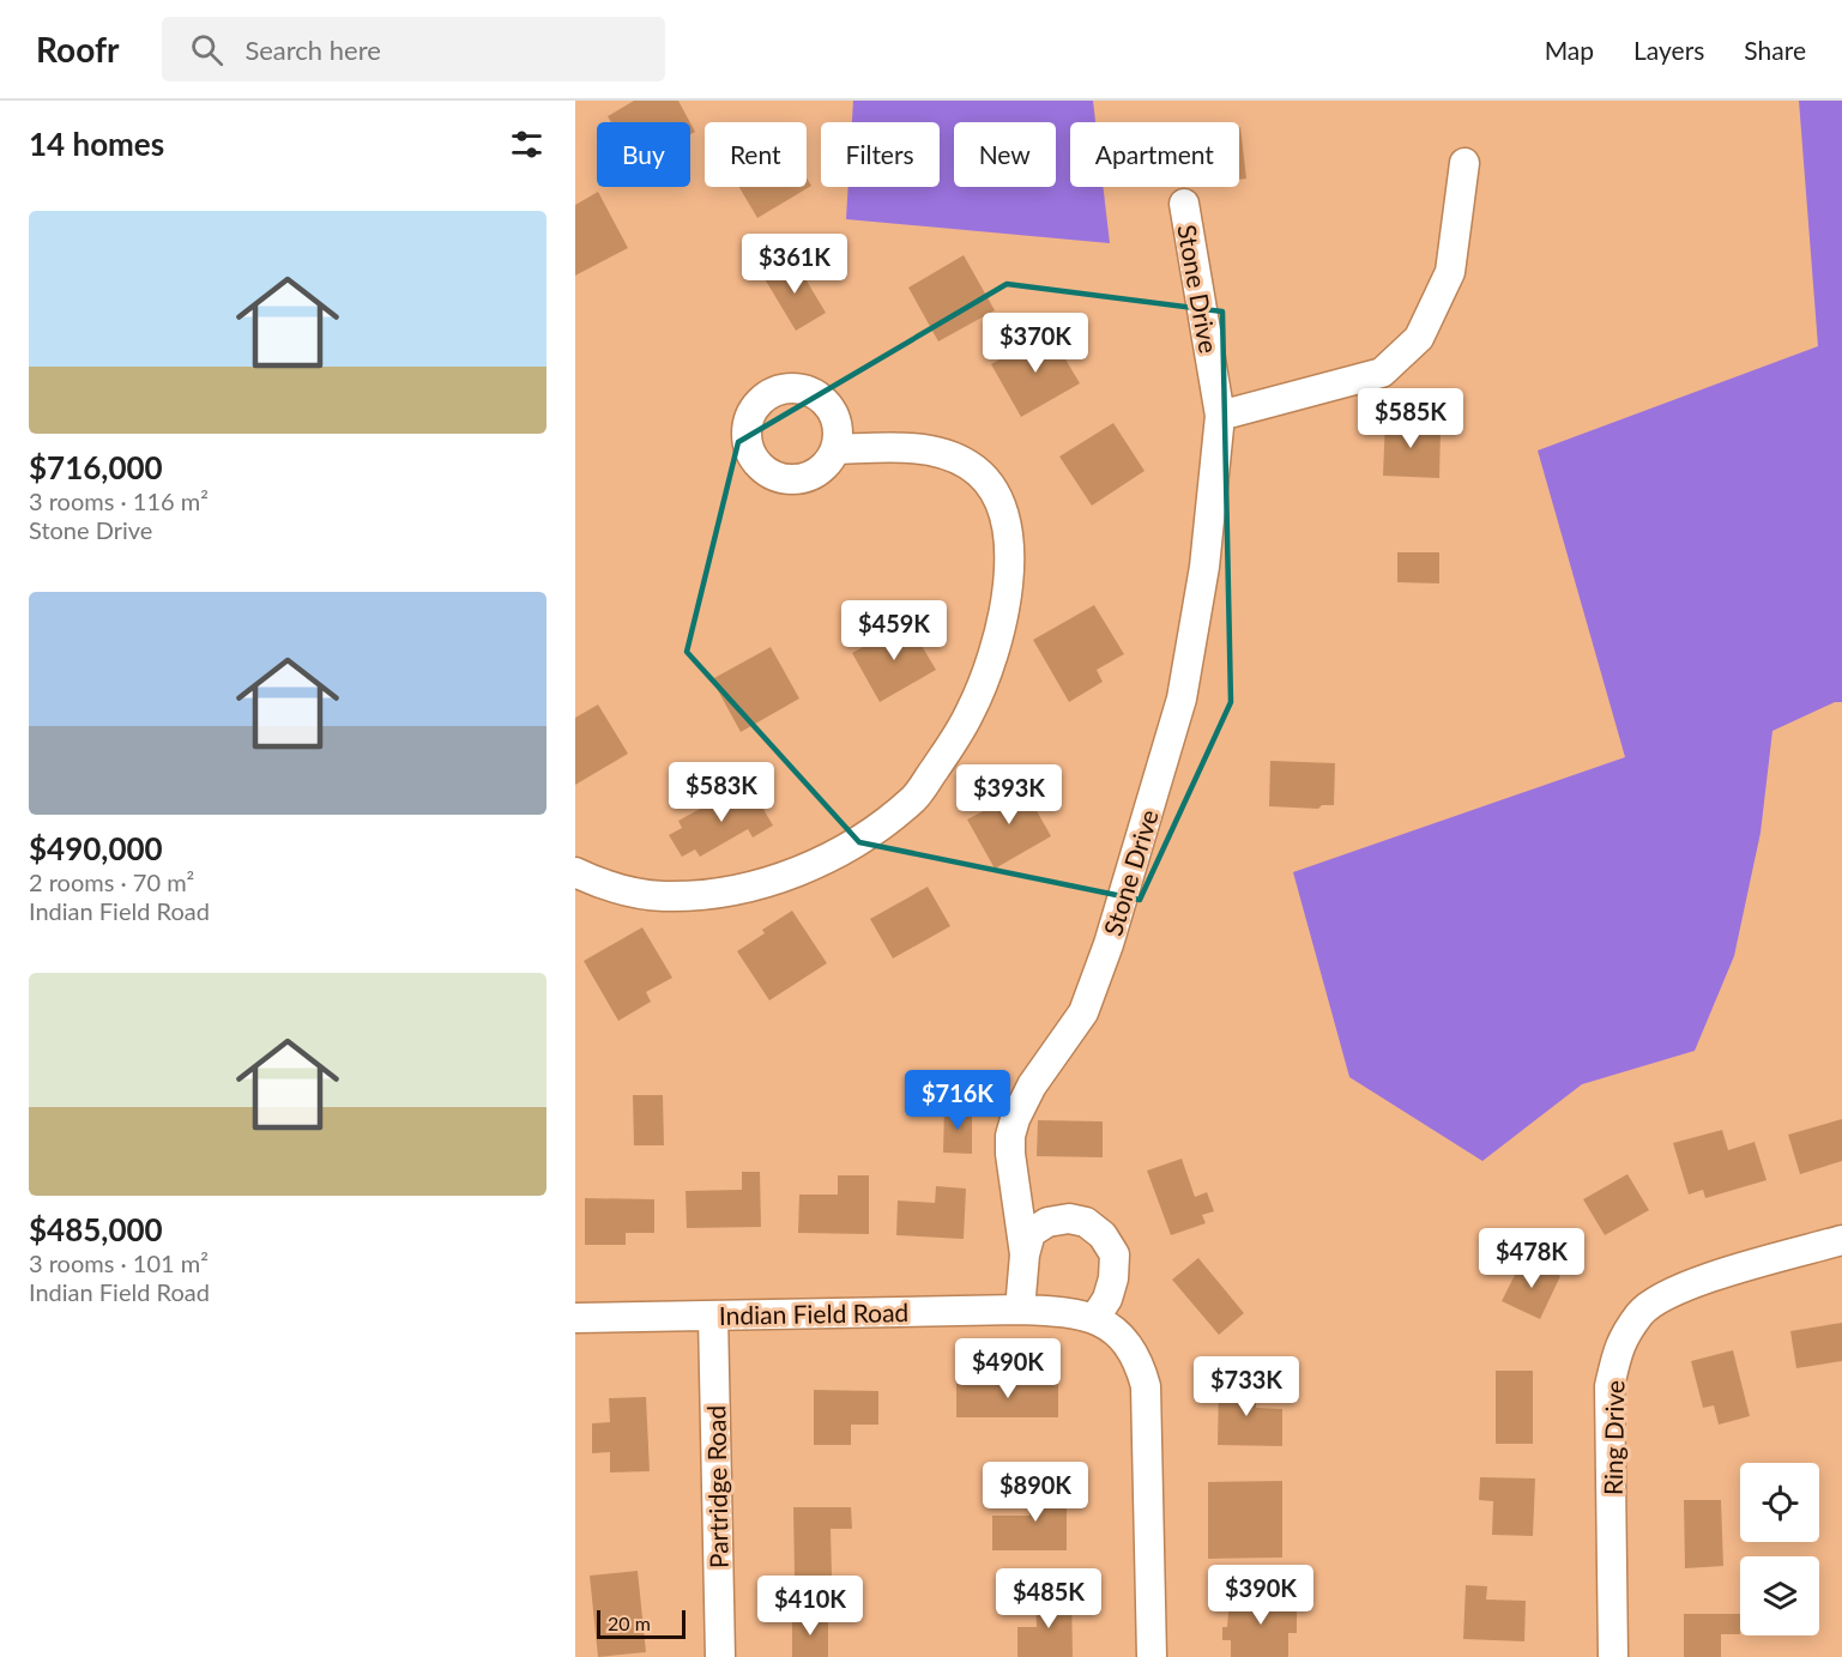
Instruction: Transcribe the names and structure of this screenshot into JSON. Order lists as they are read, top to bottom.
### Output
{
  "streets": {
    "street": [
      "Stone Drive",
      "Indian Field Road",
      "Ring Drive",
      "Partridge Road"
    ]
  },
  "crossings": [
    ["Stone Drive", "Indian Field Road"],
    ["Indian Field Road", "Partridge Road"]
  ],
  "scale_bar": "20 m",
  "page": {
    "header": "Roofr",
    "search": "Search here",
    "nav": ["Map", "Layers", "Share"],
    "heading": "14 homes",
    "chip": [
      "Buy",
      "Rent",
      "Filters",
      "New",
      "Apartment"
    ],
    "list": [
      {
        "name": "$716,000",
        "note": "3 rooms · 116 m² · Stone Drive"
      },
      {
        "name": "$490,000",
        "note": "2 rooms · 70 m² · Indian Field Road"
      },
      {
        "name": "$485,000",
        "note": "3 rooms · 101 m² · Indian Field Road"
      }
    ],
    "price": [
      "$361K",
      "$370K",
      "$585K",
      "$459K",
      "$583K",
      "$393K",
      "$716K",
      "$478K",
      "$490K",
      "$733K",
      "$890K",
      "$390K",
      "$485K",
      "$410K"
    ],
    "scale": "20 m"
  }
}
